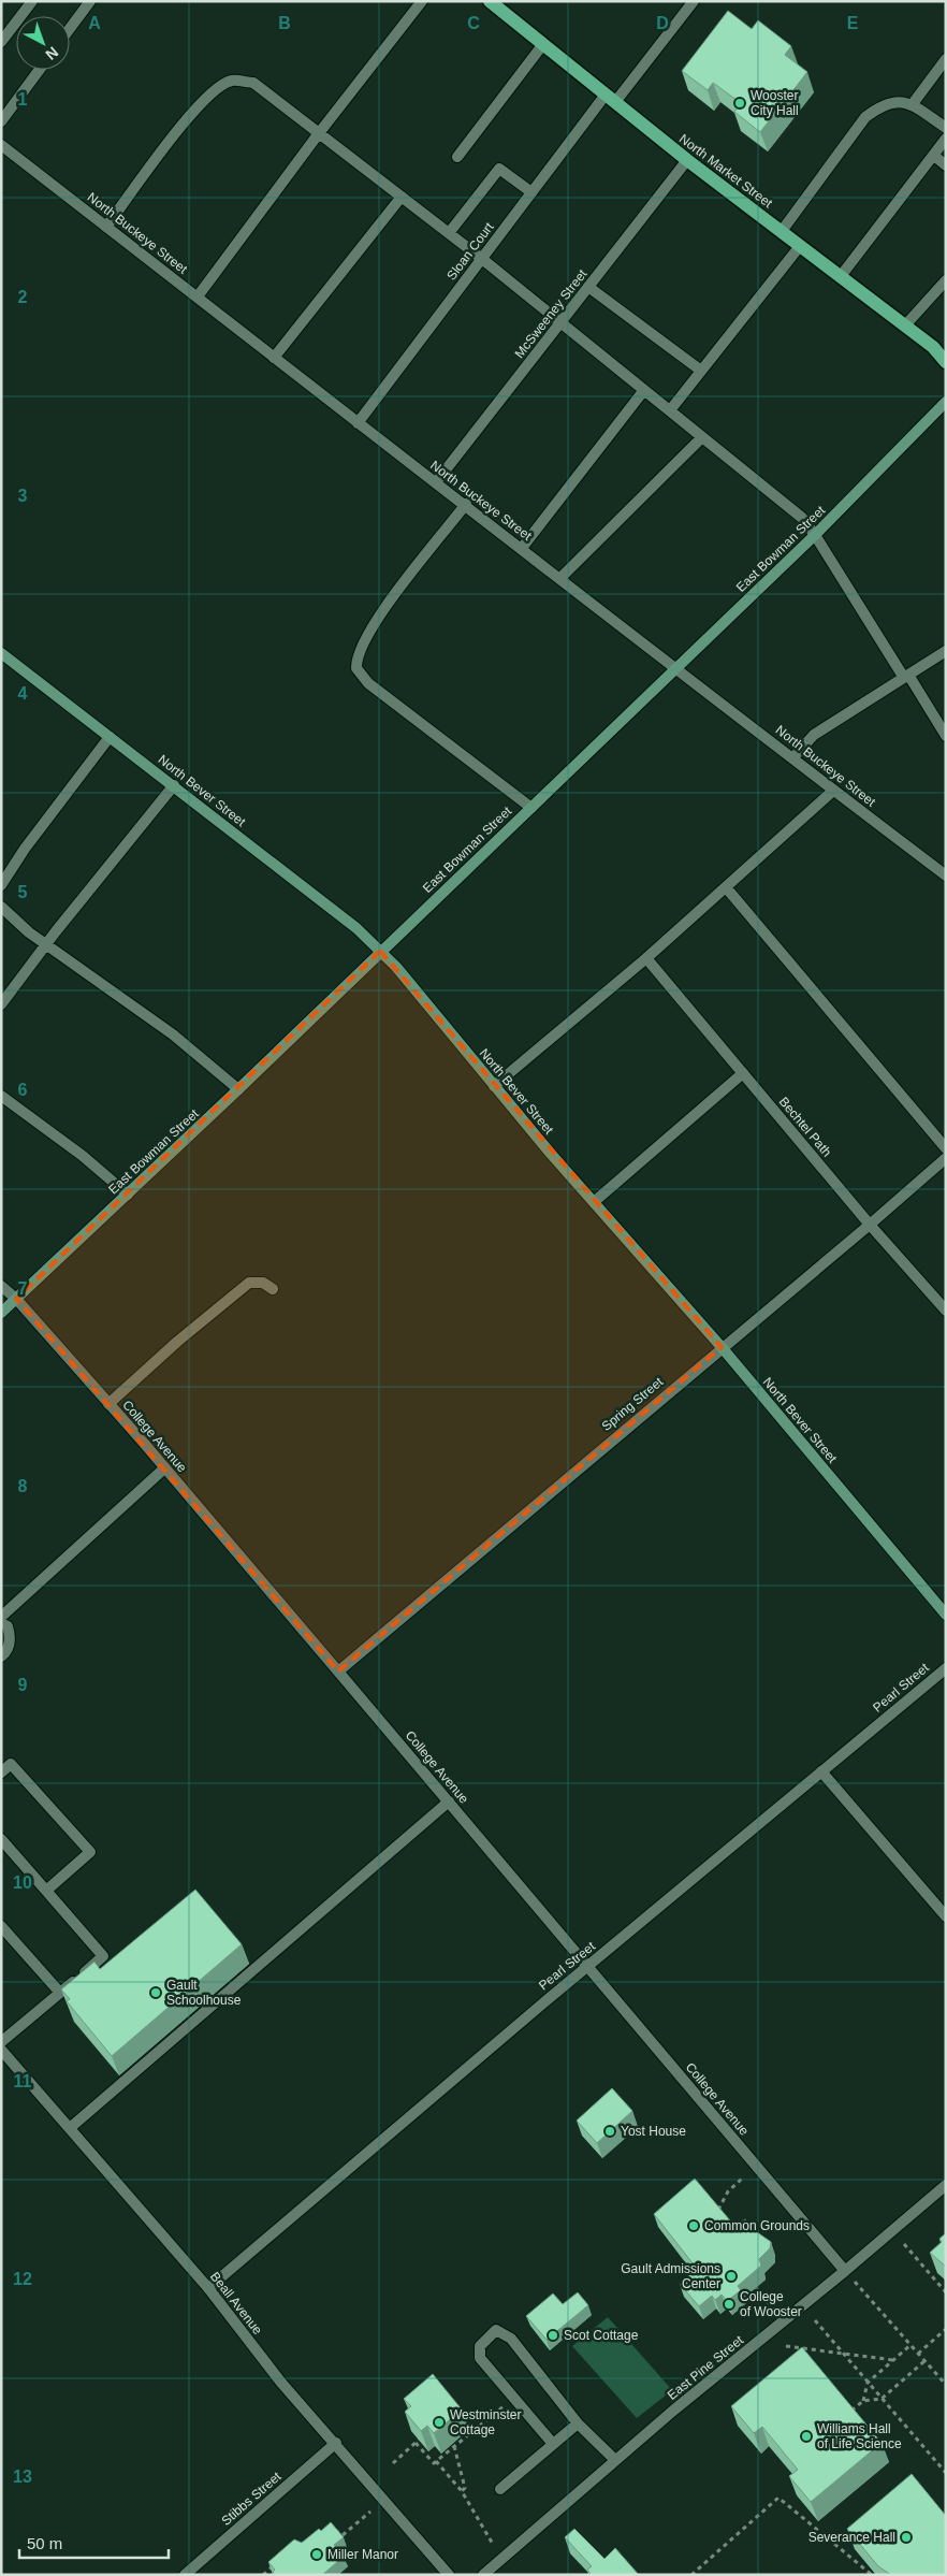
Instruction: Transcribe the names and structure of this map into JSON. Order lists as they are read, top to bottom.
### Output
{
  "streets": {
    "main road": ["North Market Street", "East Bowman Street", "North Bever Street"],
    "street": [
      "North Buckeye Street",
      "Sloan Court",
      "McSweeney Street",
      "Bechtel Path",
      "Spring Street",
      "College Avenue",
      "Pearl Street",
      "Beall Avenue",
      "East Pine Street",
      "Stibbs Street"
    ]
  },
  "crossings": [
    ["North Market Street", "Sloan Court"],
    ["North Market Street", "McSweeney Street"],
    ["North Buckeye Street", "Sloan Court"],
    ["North Buckeye Street", "McSweeney Street"],
    ["North Buckeye Street", "East Bowman Street"],
    ["East Bowman Street", "North Bever Street"],
    ["East Bowman Street", "College Avenue"],
    ["North Bever Street", "Spring Street"],
    ["Bechtel Path", "Spring Street"],
    ["Spring Street", "College Avenue"],
    ["College Avenue", "Pearl Street"],
    ["College Avenue", "East Pine Street"],
    ["Pearl Street", "Beall Avenue"],
    ["Beall Avenue", "Stibbs Street"]
  ],
  "places": [
    "Wooster City Hall",
    "Gault Schoolhouse",
    "Yost House",
    "Common Grounds",
    "Gault Admissions Center",
    "College of Wooster",
    "Scot Cottage",
    "Westminster Cottage",
    "Williams Hall of Life Science",
    "Severance Hall",
    "Miller Manor"
  ],
  "scale_bar": "50 m",
  "north": "bottom right",
  "grid": {
    "columns": [
      "A",
      "B",
      "C",
      "D",
      "E"
    ],
    "rows": [
      "1",
      "2",
      "3",
      "4",
      "5",
      "6",
      "7",
      "8",
      "9",
      "10",
      "11",
      "12",
      "13"
    ]
  }
}
